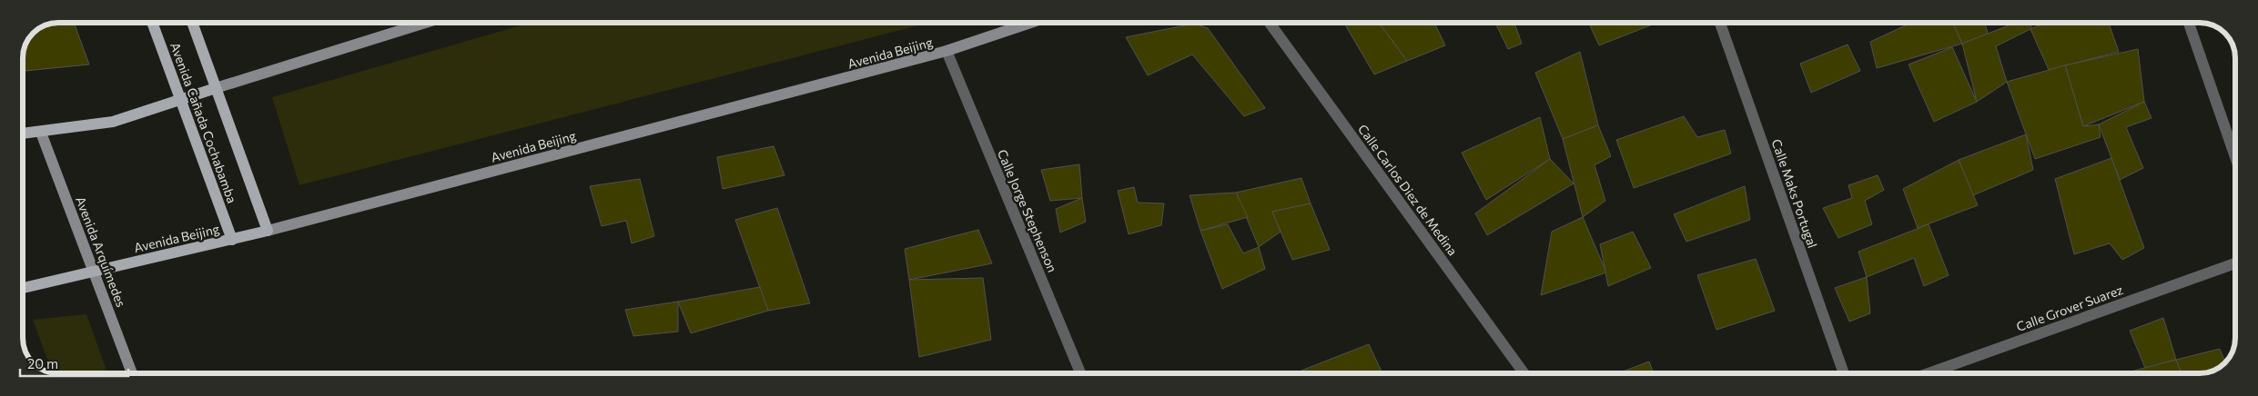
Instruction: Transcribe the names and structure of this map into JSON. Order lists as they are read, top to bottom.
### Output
{
  "streets": {
    "main road": ["Avenida Beijing", "Avenida Cañada Cochabamba"],
    "street": [
      "Calle Carlos Diez de Medina",
      "Calle Maks Portugal",
      "Calle Jorge Stephenson",
      "Avenida Arquímedes",
      "Calle Grover Suarez"
    ]
  },
  "crossings": [
    ["Avenida Beijing", "Avenida Cañada Cochabamba"],
    ["Avenida Beijing", "Calle Jorge Stephenson"],
    ["Avenida Beijing", "Avenida Arquímedes"]
  ],
  "scale_bar": "20 m"
}
